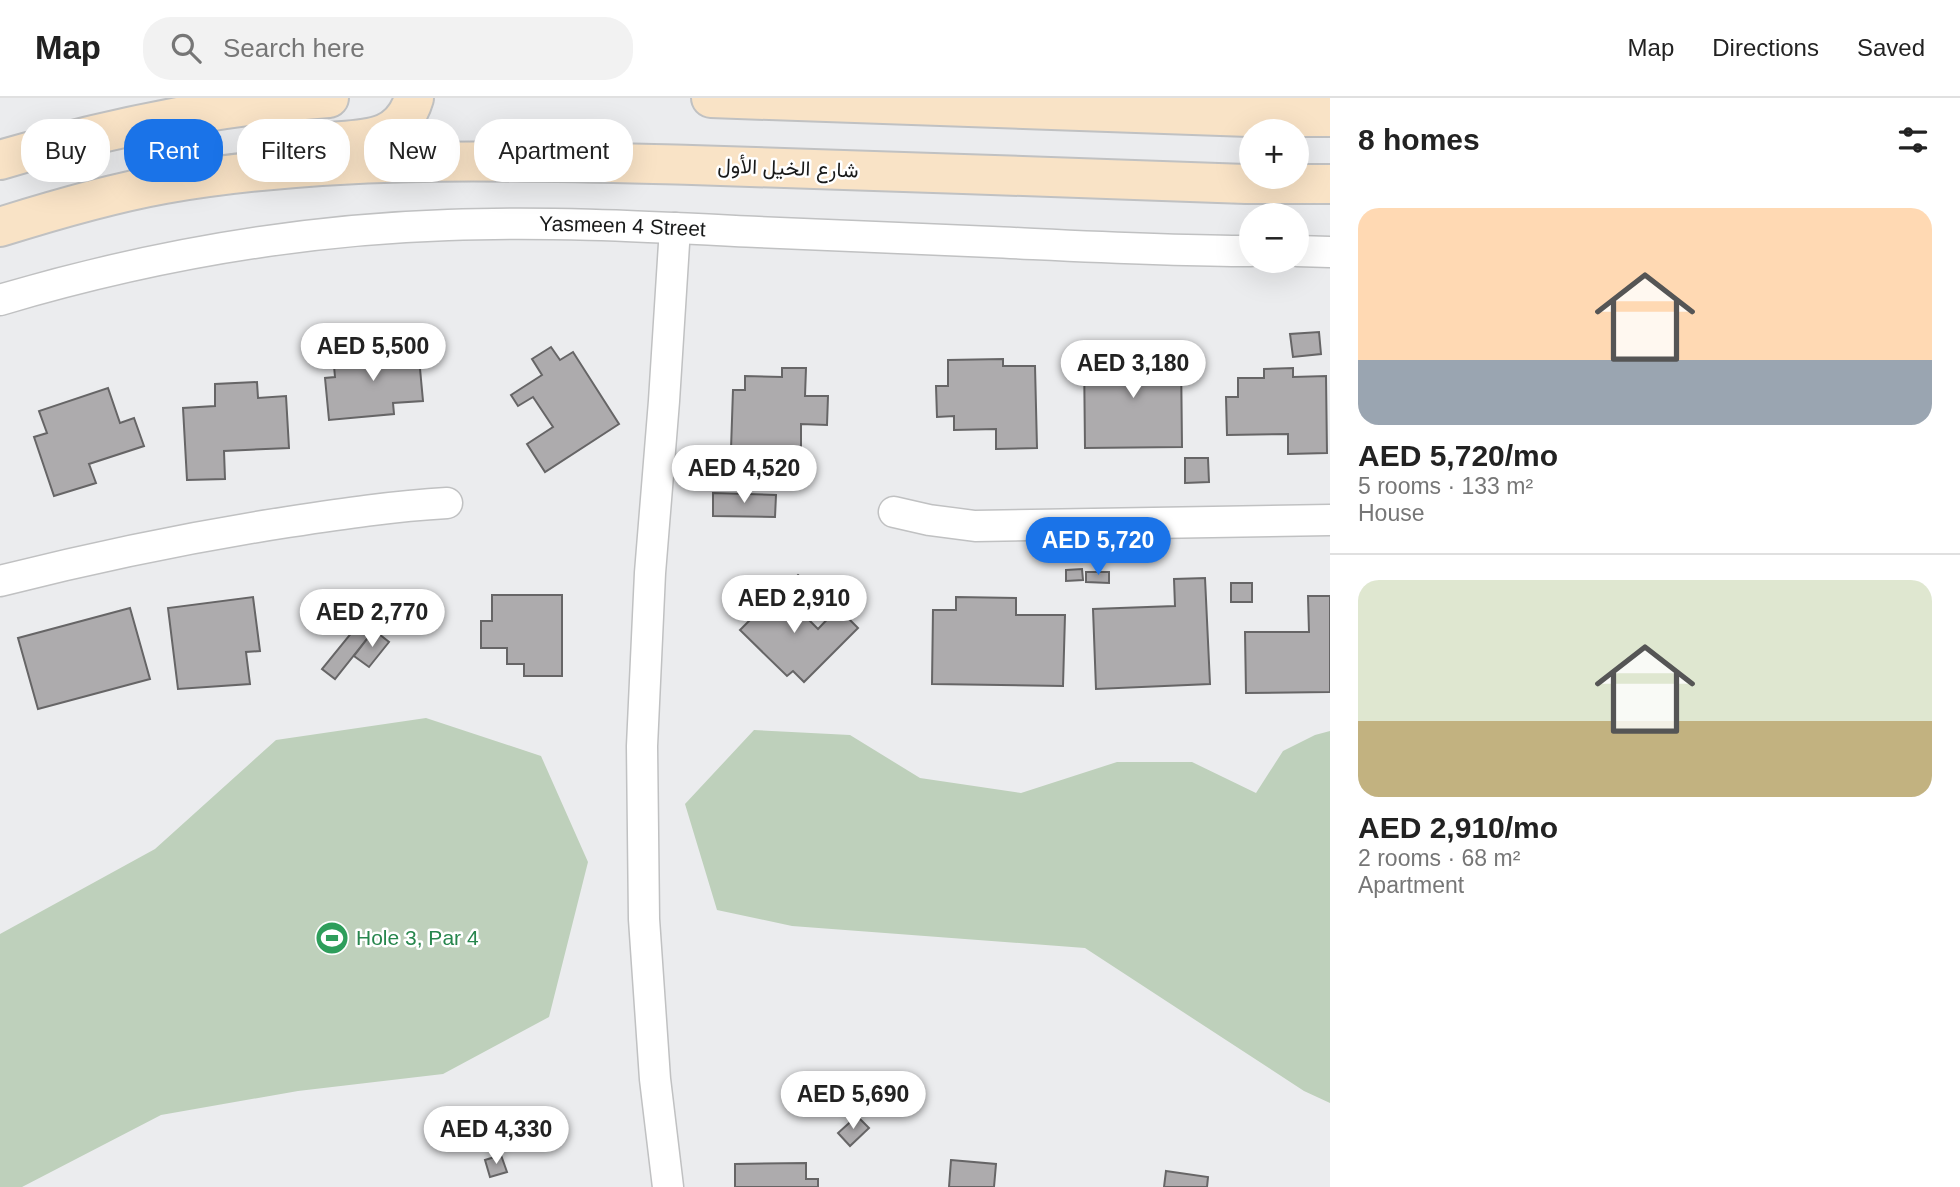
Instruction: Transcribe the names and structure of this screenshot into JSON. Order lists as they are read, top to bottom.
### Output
{
  "streets": {
    "main road": ["شارع الخيل الأول"],
    "street": ["Yasmeen 4 Street"]
  },
  "places": {
    "sports": ["Hole 3, Par 4"]
  },
  "page": {
    "header": "Map",
    "search": "Search here",
    "nav": ["Map", "Directions", "Saved"],
    "heading": "8 homes",
    "map_buttons": ["+", "−"],
    "chip": [
      "Buy",
      "Rent",
      "Filters",
      "New",
      "Apartment"
    ],
    "list": [
      {
        "name": "AED 5,720/mo",
        "note": "5 rooms · 133 m² · House"
      },
      {
        "name": "AED 2,910/mo",
        "note": "2 rooms · 68 m² · Apartment"
      }
    ],
    "price": [
      "AED 5,500",
      "AED 3,180",
      "AED 4,520",
      "AED 5,720",
      "AED 2,910",
      "AED 2,770",
      "AED 5,690",
      "AED 4,330"
    ]
  }
}
